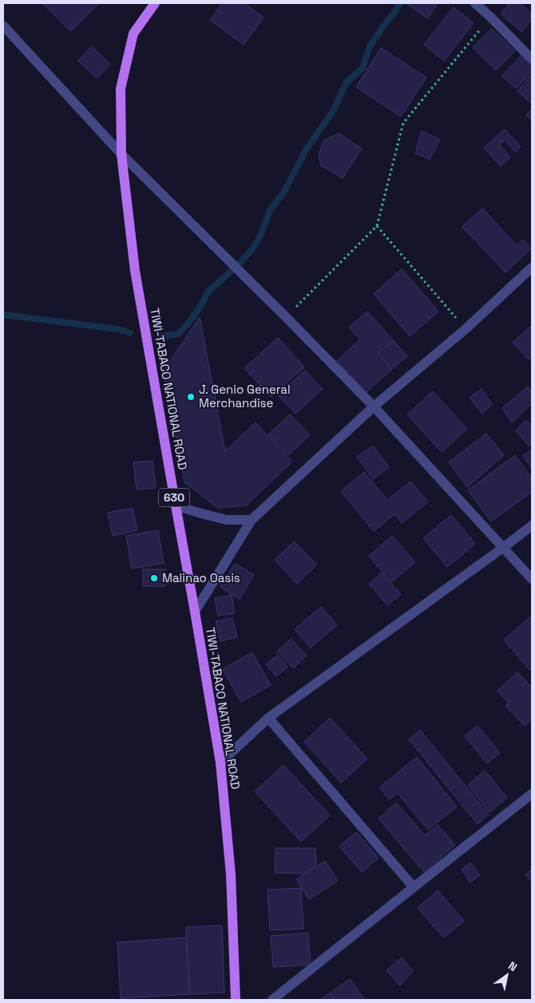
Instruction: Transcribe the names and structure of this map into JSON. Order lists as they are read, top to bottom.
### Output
{
  "streets": {
    "main road": ["TIWI-TABACO NATIONAL ROAD", "630"]
  },
  "places": ["J. Genio General Merchandise", "Malinao Oasis"],
  "north": "top right"
}
